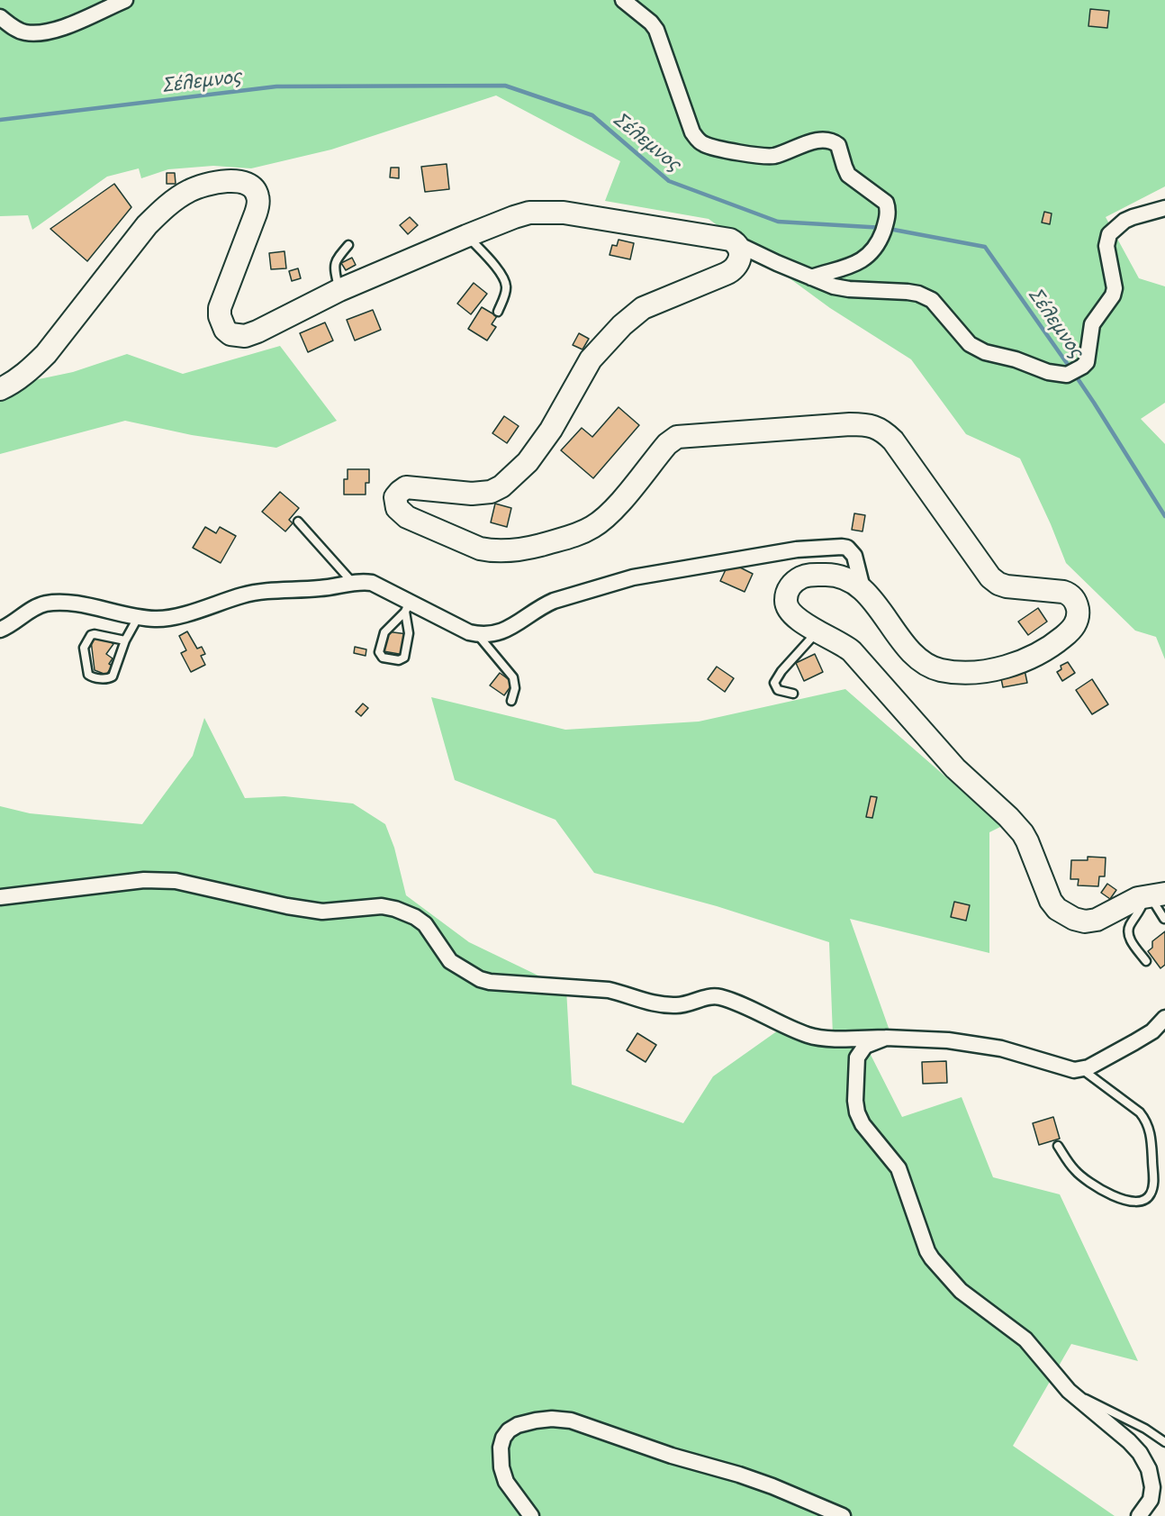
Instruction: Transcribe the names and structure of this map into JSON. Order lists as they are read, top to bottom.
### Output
{
  "water": ["Σέλεμνος"]
}
